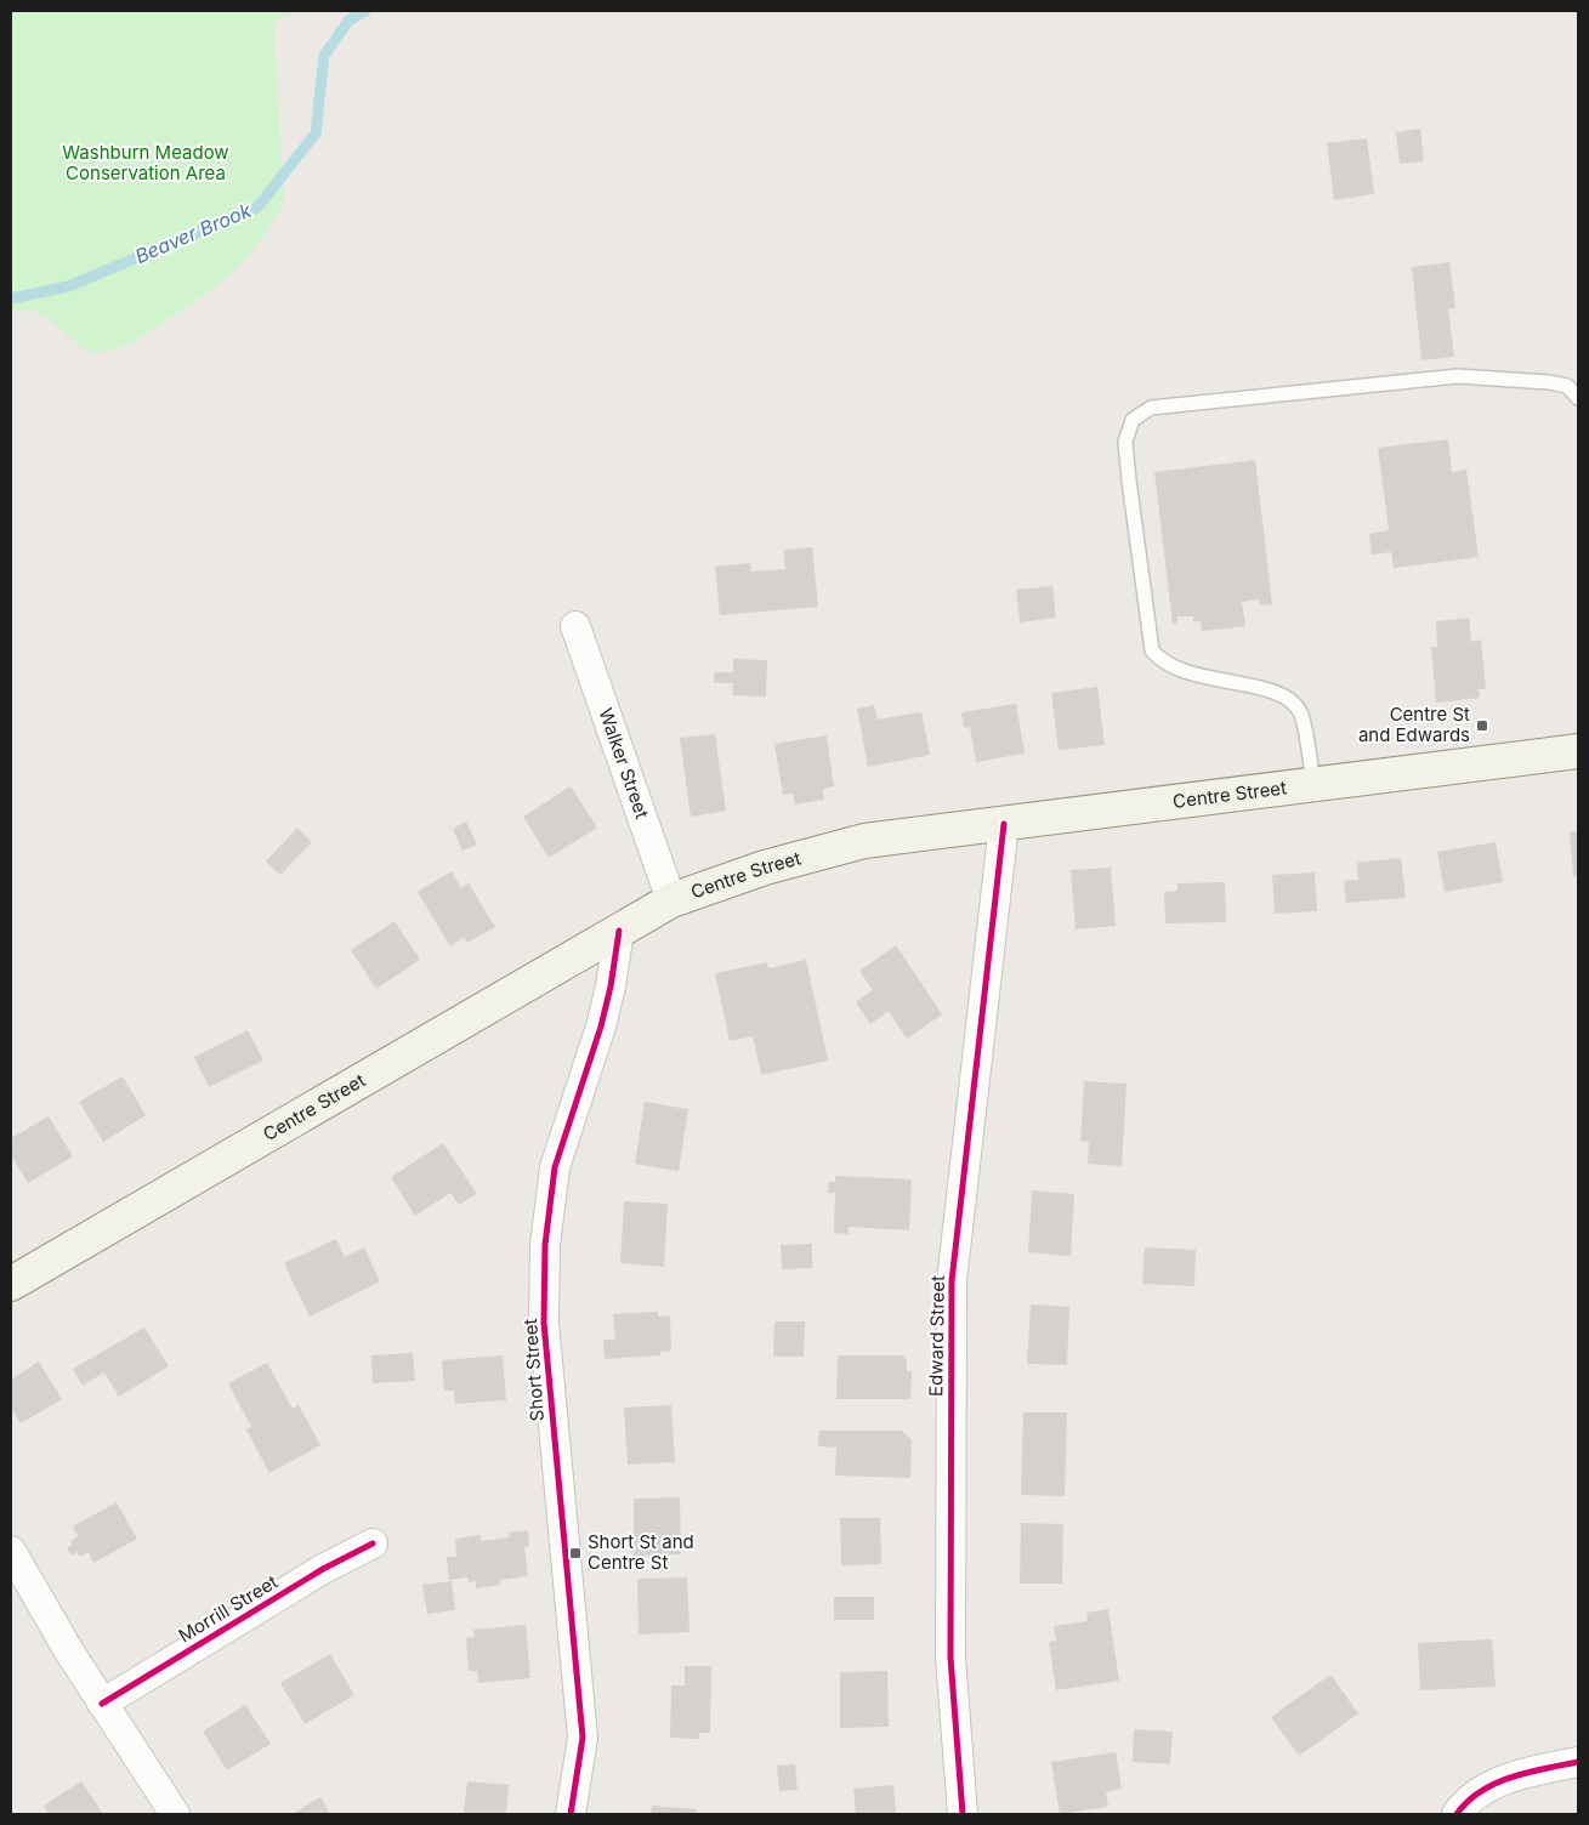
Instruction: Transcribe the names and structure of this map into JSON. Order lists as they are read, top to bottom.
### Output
{
  "streets": {
    "main road": ["Centre Street"],
    "street": [
      "Walker Street",
      "Edward Street",
      "Short Street",
      "Morrill Street"
    ]
  },
  "crossings": [
    ["Walker Street", "Centre Street"],
    ["Centre Street", "Edward Street"],
    ["Centre Street", "Short Street"]
  ],
  "water": ["Beaver Brook"],
  "parks": ["Washburn Meadow Conservation Area"],
  "places": {
    "transit": ["Centre St and Edwards", "Short St and Centre St"]
  }
}
